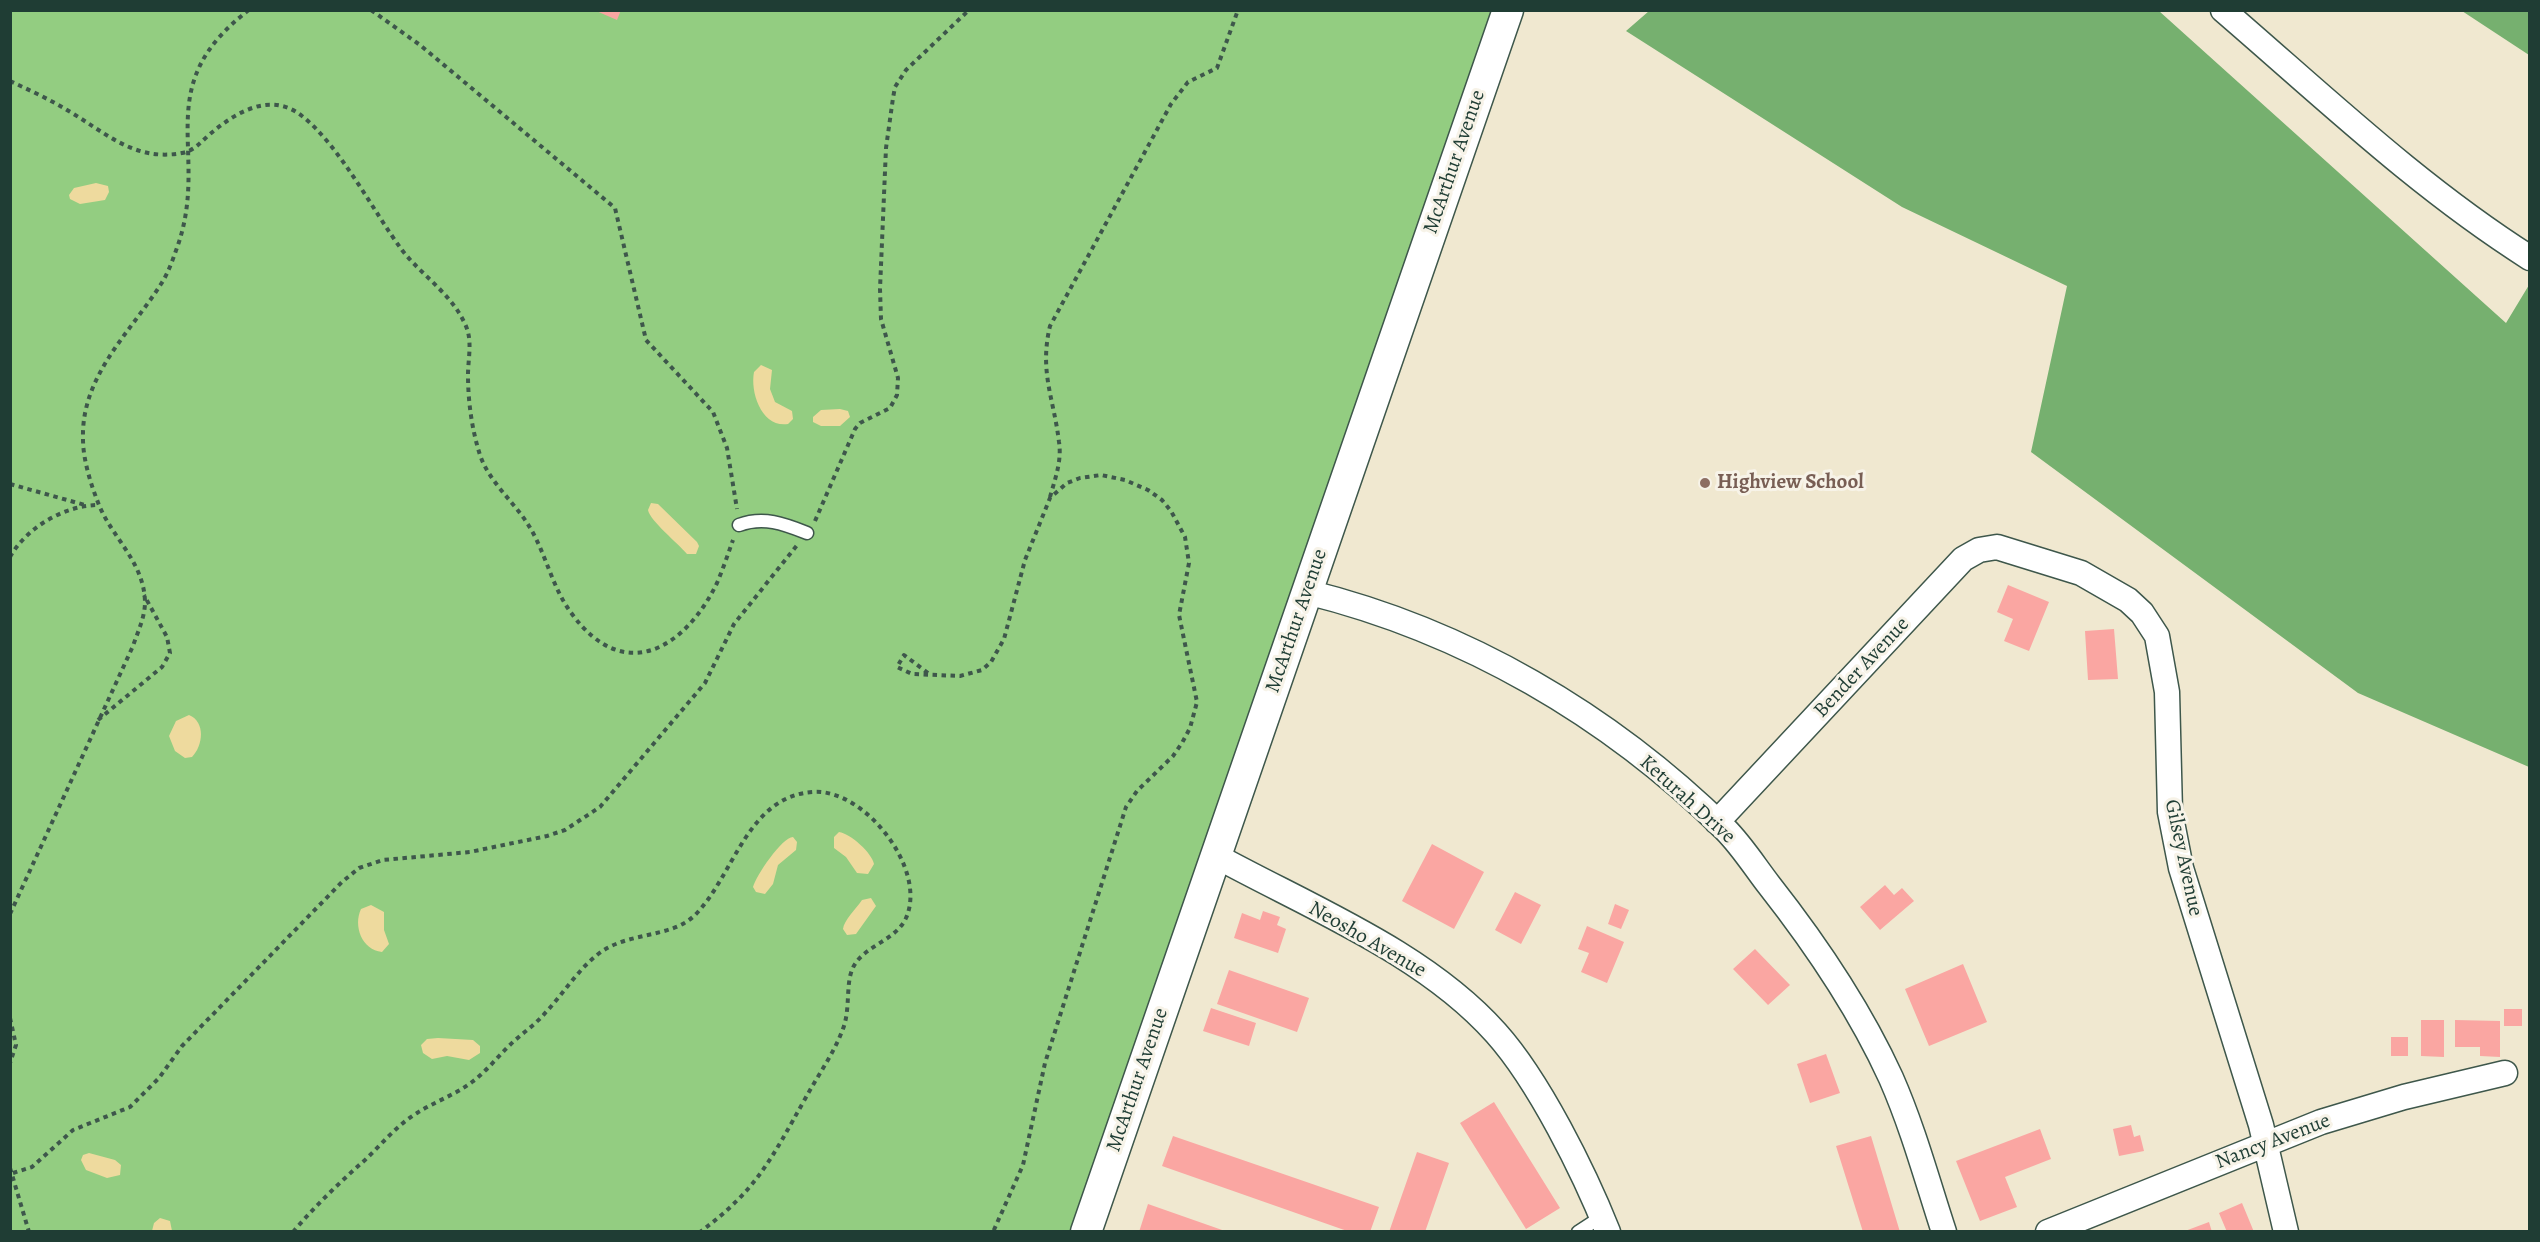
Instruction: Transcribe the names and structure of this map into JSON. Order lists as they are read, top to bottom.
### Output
{
  "streets": {
    "street": [
      "McArthur Avenue",
      "Bender Avenue",
      "Keturah Drive",
      "Gilsey Avenue",
      "Neosho Avenue",
      "Nancy Avenue"
    ]
  },
  "crossings": [
    ["McArthur Avenue", "Keturah Drive"],
    ["McArthur Avenue", "Neosho Avenue"],
    ["Bender Avenue", "Keturah Drive"],
    ["Bender Avenue", "Gilsey Avenue"],
    ["Gilsey Avenue", "Nancy Avenue"]
  ],
  "places": ["Highview School"]
}
